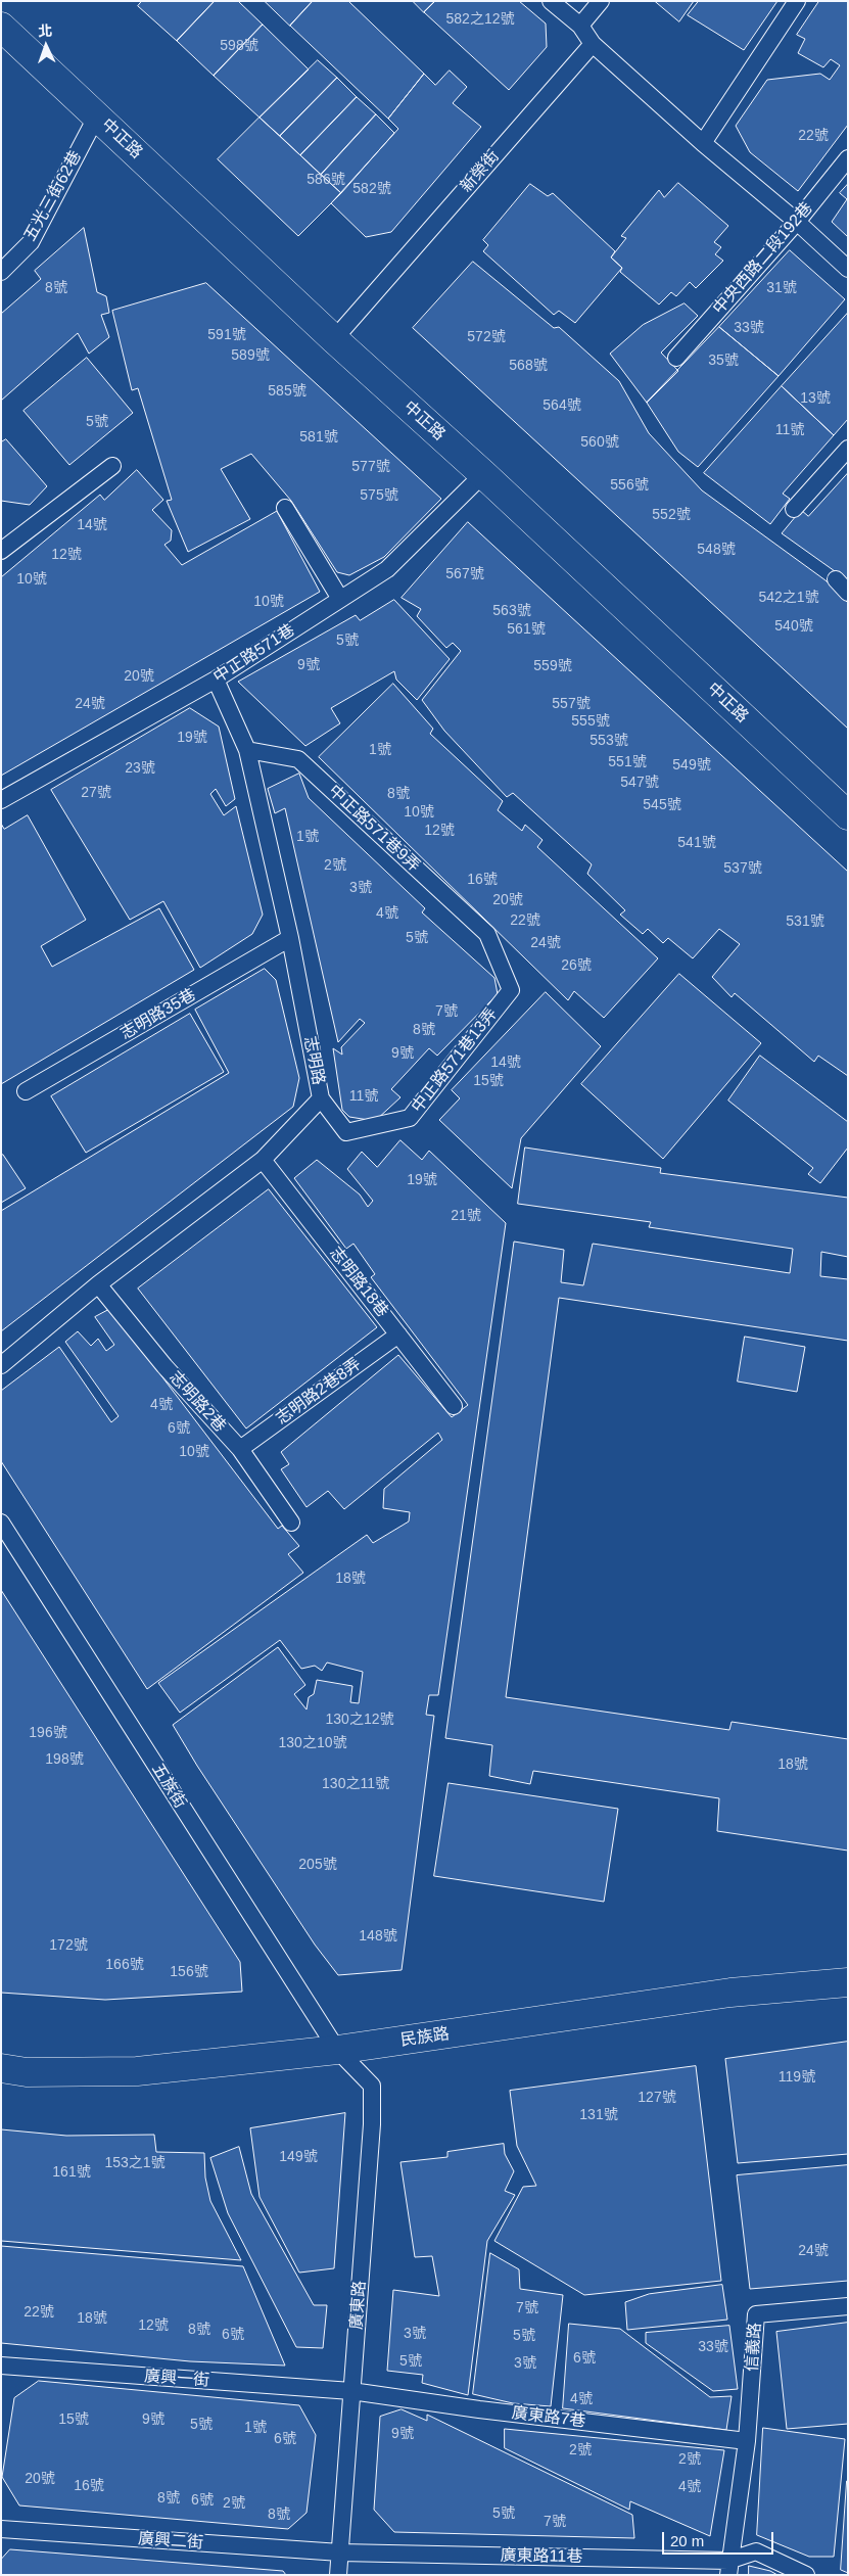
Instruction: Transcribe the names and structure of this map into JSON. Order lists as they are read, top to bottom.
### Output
{
  "streets": {
    "street": ["中正路", "民族路"],
    "lane": [
      "新榮街",
      "五光三街62巷",
      "中央西路二段192巷",
      "中正路571巷",
      "中正路571巷9弄",
      "志明路35巷",
      "志明路",
      "中正路571巷13弄",
      "志明路18巷",
      "志明路2巷8弄",
      "志明路2巷",
      "五族街",
      "廣東路",
      "信義路",
      "廣興一街",
      "廣東路7巷",
      "廣興二街",
      "廣東路11巷"
    ]
  },
  "crossings": [
    ["中正路", "新榮街"],
    ["中正路", "五光三街62巷"],
    ["中正路", "中正路571巷"],
    ["中正路571巷", "志明路"],
    ["中正路571巷9弄", "志明路"],
    ["中正路571巷9弄", "中正路571巷13弄"],
    ["志明路35巷", "志明路"],
    ["志明路", "中正路571巷13弄"],
    ["志明路", "志明路18巷"],
    ["志明路", "志明路2巷"],
    ["志明路18巷", "志明路2巷8弄"],
    ["志明路2巷8弄", "志明路2巷"],
    ["五族街", "民族路"],
    ["五族街", "廣東路"],
    ["民族路", "廣東路"],
    ["廣東路", "廣興一街"],
    ["廣東路", "廣東路7巷"],
    ["廣東路", "廣興二街"],
    ["廣東路", "廣東路11巷"],
    ["信義路", "廣東路7巷"],
    ["廣興一街", "廣東路7巷"],
    ["廣興二街", "廣東路11巷"]
  ],
  "house_numbers": [
    "582之12號",
    "598號",
    "22號",
    "586號",
    "582號",
    "8號",
    "31號",
    "33號",
    "591號",
    "572號",
    "589號",
    "35號",
    "568號",
    "585號",
    "13號",
    "564號",
    "5號",
    "11號",
    "581號",
    "560號",
    "577號",
    "556號",
    "575號",
    "552號",
    "14號",
    "548號",
    "12號",
    "567號",
    "10號",
    "542之1號",
    "10號",
    "563號",
    "540號",
    "561號",
    "5號",
    "9號",
    "559號",
    "20號",
    "24號",
    "557號",
    "555號",
    "19號",
    "553號",
    "1號",
    "551號",
    "549號",
    "23號",
    "547號",
    "27號",
    "8號",
    "545號",
    "10號",
    "12號",
    "1號",
    "541號",
    "2號",
    "537號",
    "16號",
    "3號",
    "20號",
    "4號",
    "22號",
    "531號",
    "5號",
    "24號",
    "26號",
    "7號",
    "8號",
    "9號",
    "14號",
    "15號",
    "11號",
    "19號",
    "21號",
    "4號",
    "6號",
    "10號",
    "18號",
    "130之12號",
    "196號",
    "130之10號",
    "198號",
    "18號",
    "130之11號",
    "205號",
    "148號",
    "172號",
    "166號",
    "156號",
    "119號",
    "127號",
    "131號",
    "149號",
    "153之1號",
    "161號",
    "24號",
    "7號",
    "22號",
    "18號",
    "12號",
    "8號",
    "3號",
    "6號",
    "5號",
    "33號",
    "6號",
    "5號",
    "3號",
    "4號",
    "15號",
    "9號",
    "5號",
    "1號",
    "9號",
    "6號",
    "2號",
    "2號",
    "20號",
    "16號",
    "4號",
    "8號",
    "6號",
    "2號",
    "5號",
    "8號",
    "7號"
  ],
  "scale_bar": "20 m",
  "north": "top"
}
